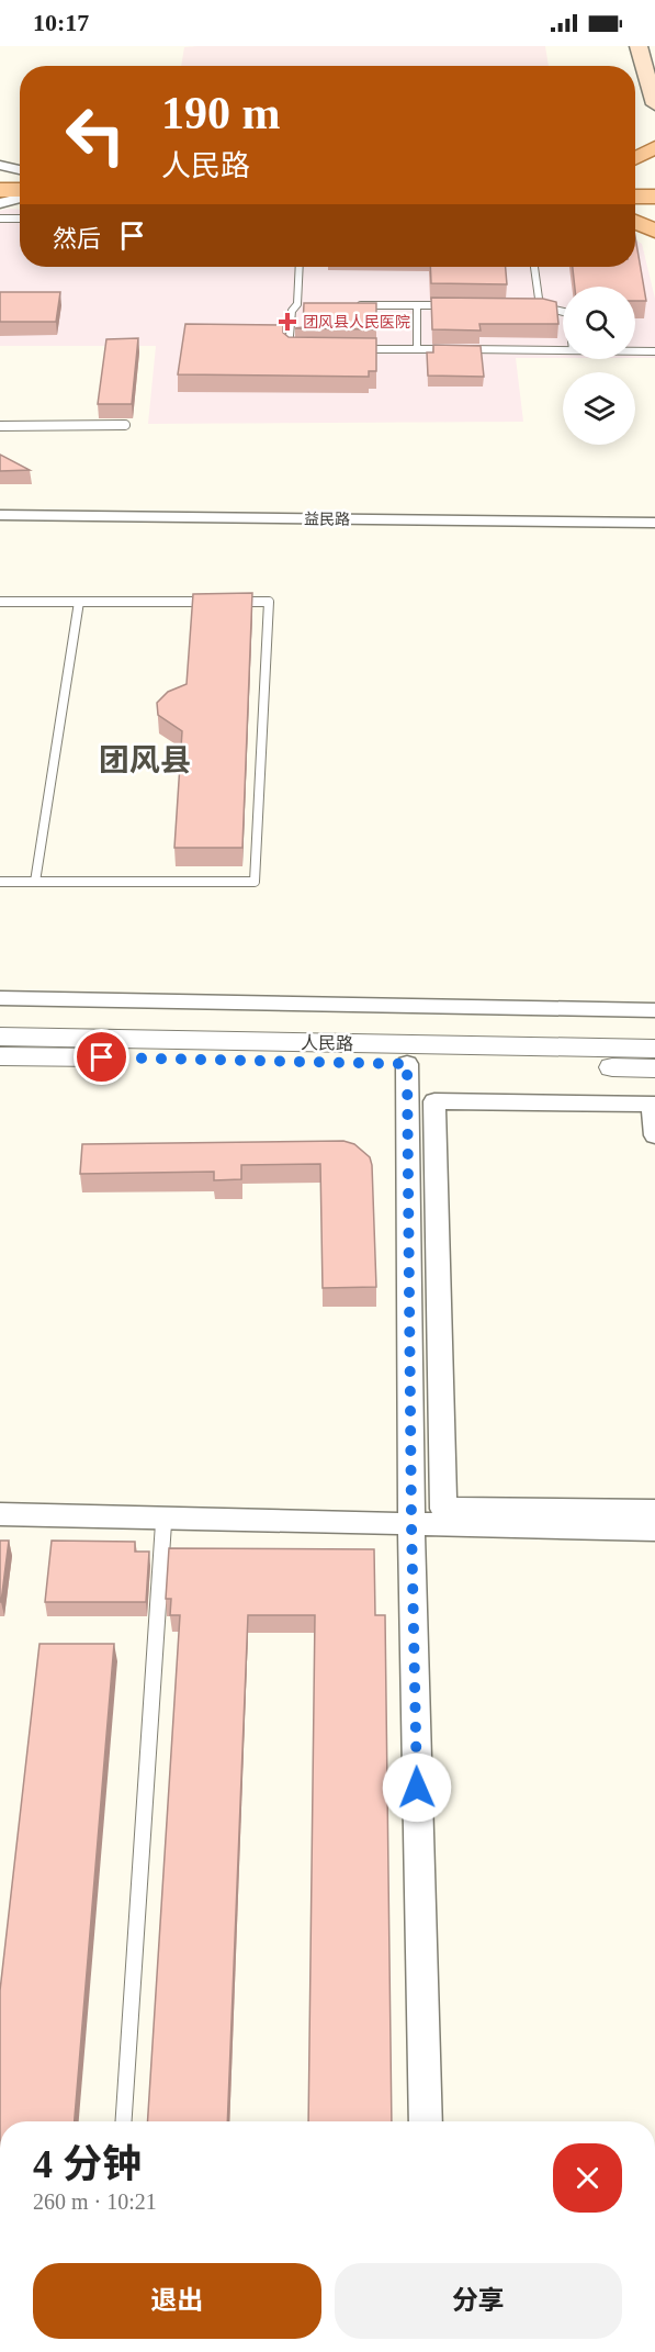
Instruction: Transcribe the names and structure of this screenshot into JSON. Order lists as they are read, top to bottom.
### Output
{
  "streets": {
    "street": ["益民路", "人民路"]
  },
  "districts": ["团风县"],
  "places": {
    "health": ["团风县人民医院"]
  },
  "page": {
    "status": "10:17",
    "turn": ["190 m", "人民路"],
    "then": "然后",
    "heading": ["4 分钟", "260 m · 10:21"],
    "buttons": ["退出", "分享"]
  }
}
